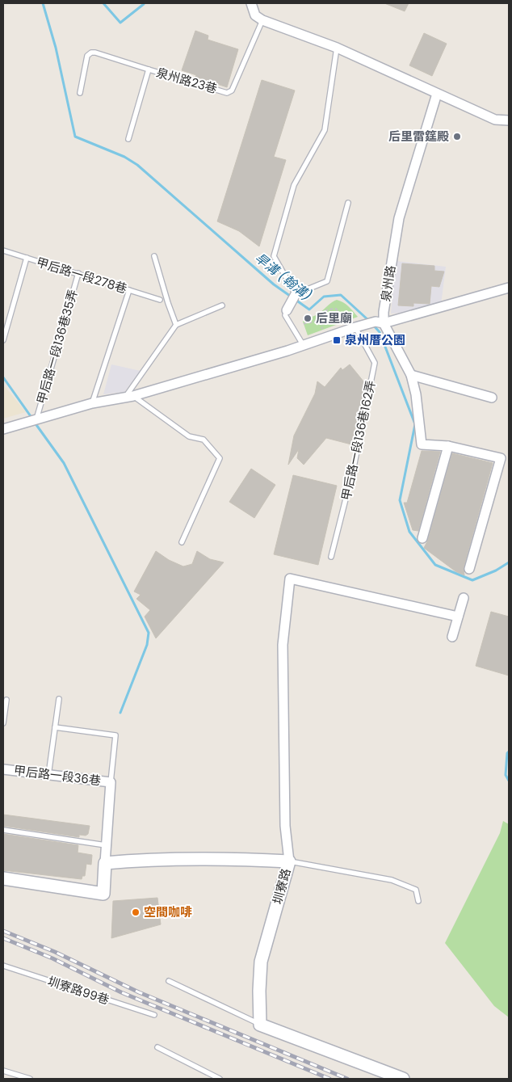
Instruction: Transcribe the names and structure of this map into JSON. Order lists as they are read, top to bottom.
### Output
{
  "streets": {
    "street": ["泉州路", "甲后路一段36巷", "圳寮路"],
    "lane": [
      "泉州路23巷",
      "甲后路一段278巷",
      "甲后路一段136巷35弄",
      "甲后路一段136巷162弄",
      "圳寮路99巷"
    ]
  },
  "crossings": [
    ["甲后路一段278巷", "甲后路一段136巷35弄"]
  ],
  "water": ["旱溝 (翰溝)"],
  "places": {
    "other": ["后里雷筳殿", "后里廟", "空間咖啡"],
    "transit": ["泉州厝公園"]
  }
}
